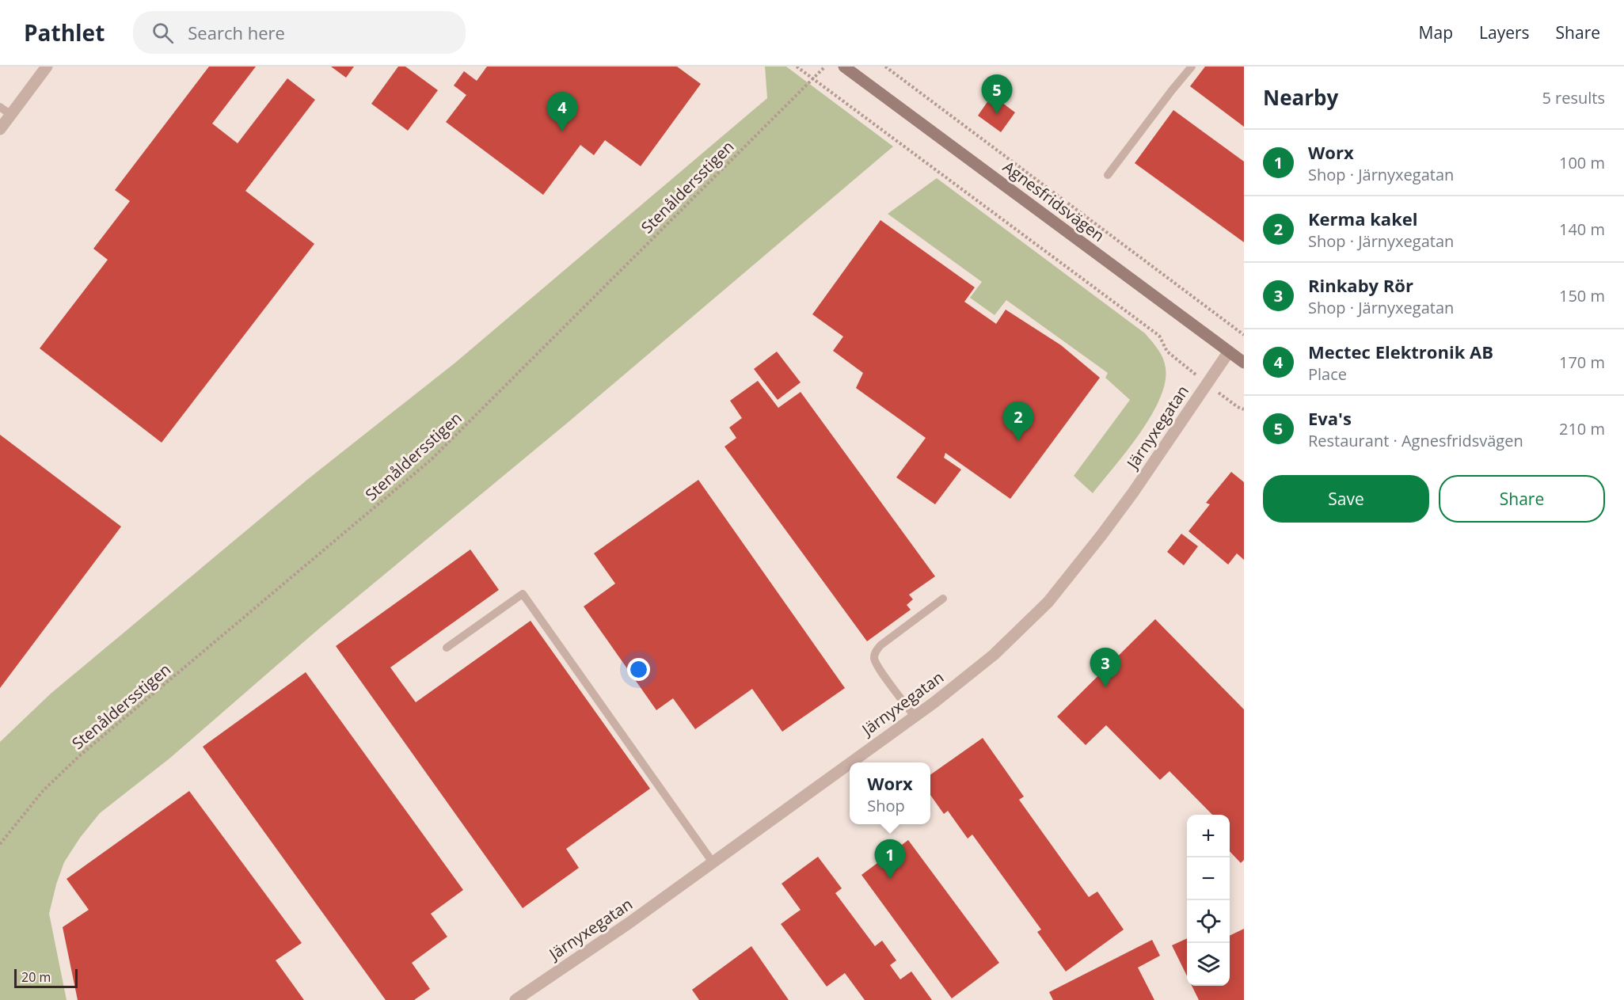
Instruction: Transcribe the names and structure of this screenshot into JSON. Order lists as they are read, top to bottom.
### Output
{
  "streets": {
    "main road": ["Agnesfridsvägen"],
    "street": ["Järnyxegatan"],
    "path": ["Stenåldersstigen"]
  },
  "crossings": [
    ["Agnesfridsvägen", "Järnyxegatan"]
  ],
  "scale_bar": "20 m",
  "page": {
    "header": "Pathlet",
    "search": "Search here",
    "nav": ["Map", "Layers", "Share"],
    "heading": ["Nearby", "5 results"],
    "pins": [
      "5",
      "4",
      "2",
      "3",
      "1"
    ],
    "list": [
      {
        "mark": "1",
        "name": "Worx",
        "note": "Shop · Järnyxegatan",
        "value": "100 m"
      },
      {
        "mark": "2",
        "name": "Kerma kakel",
        "note": "Shop · Järnyxegatan",
        "value": "140 m"
      },
      {
        "mark": "3",
        "name": "Rinkaby Rör",
        "note": "Shop · Järnyxegatan",
        "value": "150 m"
      },
      {
        "mark": "4",
        "name": "Mectec Elektronik AB",
        "note": "Place",
        "value": "170 m"
      },
      {
        "mark": "5",
        "name": "Eva's",
        "note": "Restaurant · Agnesfridsvägen",
        "value": "210 m"
      }
    ],
    "buttons": ["Save", "Share"],
    "popup": ["Worx", "Shop"],
    "map_buttons": ["+", "−"],
    "scale": "20 m"
  }
}
